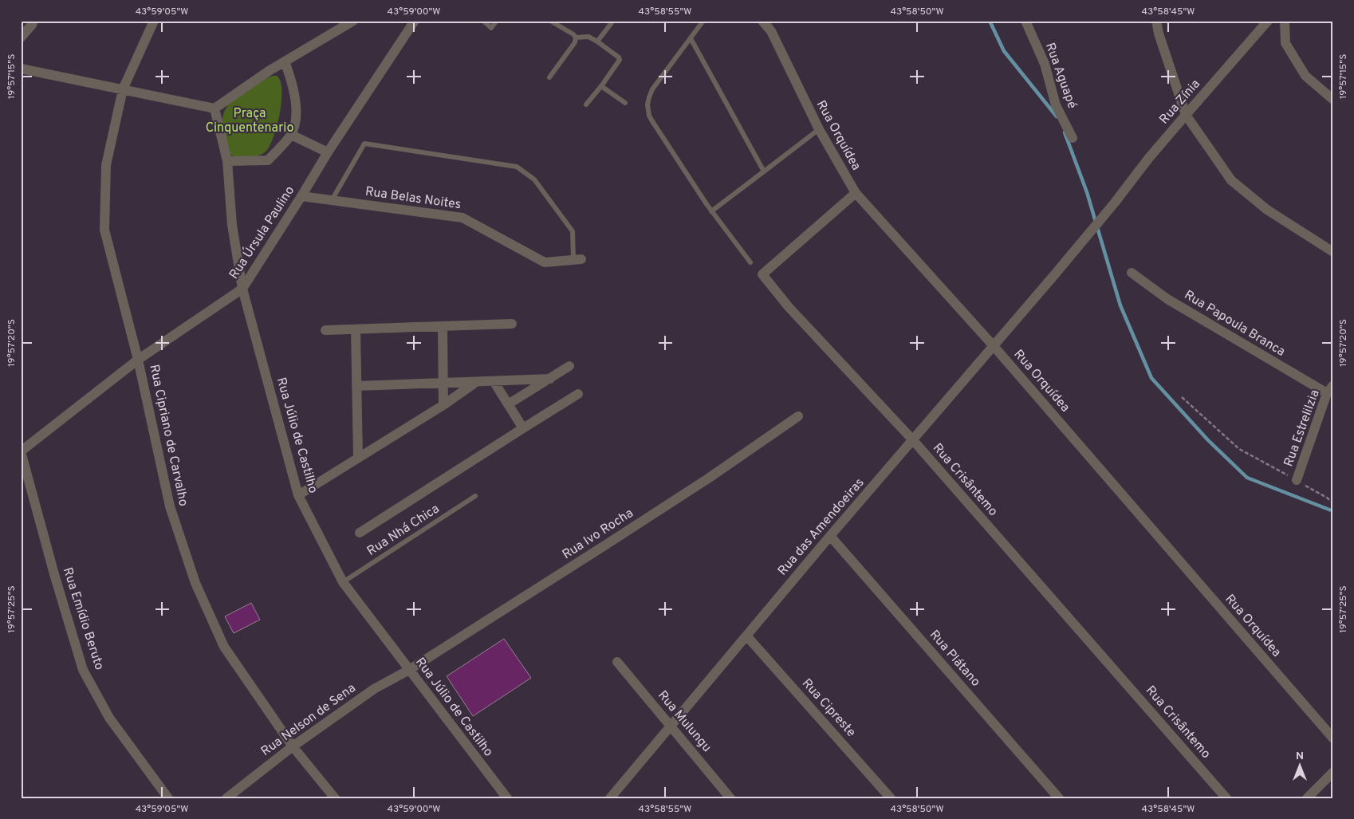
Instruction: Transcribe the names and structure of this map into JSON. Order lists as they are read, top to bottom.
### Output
{
  "streets": {
    "street": [
      "Rua Aguapé",
      "Rua Zínia",
      "Rua Orquídea",
      "Rua Belas Noites",
      "Rua Úrsula Paulino",
      "Rua Papoula Branca",
      "Rua Estrelilzia",
      "Rua Cipriano de Carvalho",
      "Rua Júlio de Castilho",
      "Rua Crisântemo",
      "Rua das Amendoeiras",
      "Rua Ivo Rocha",
      "Rua Emídio Beruto",
      "Rua Plátano",
      "Rua Cipreste",
      "Rua Nelson de Sena",
      "Rua Mulungu"
    ],
    "lane": ["Rua Nhá Chica"]
  },
  "crossings": [
    ["Rua Zínia", "Rua das Amendoeiras"],
    ["Rua Orquídea", "Rua Crisântemo"],
    ["Rua Orquídea", "Rua das Amendoeiras"],
    ["Rua Belas Noites", "Rua Úrsula Paulino"],
    ["Rua Úrsula Paulino", "Rua Cipriano de Carvalho"],
    ["Rua Úrsula Paulino", "Rua Júlio de Castilho"],
    ["Rua Úrsula Paulino", "Rua Emídio Beruto"],
    ["Rua Papoula Branca", "Rua Estrelilzia"],
    ["Rua Cipriano de Carvalho", "Rua Nelson de Sena"],
    ["Rua Júlio de Castilho", "Rua Nhá Chica"],
    ["Rua Júlio de Castilho", "Rua Ivo Rocha"],
    ["Rua Júlio de Castilho", "Rua Nelson de Sena"],
    ["Rua Crisântemo", "Rua das Amendoeiras"],
    ["Rua das Amendoeiras", "Rua Plátano"],
    ["Rua das Amendoeiras", "Rua Cipreste"],
    ["Rua das Amendoeiras", "Rua Mulungu"],
    ["Rua Ivo Rocha", "Rua Nelson de Sena"]
  ],
  "parks": ["Praça Cinquentenario"],
  "north": "top",
  "coordinates": [
    "43°59'05\"W",
    "43°59'00\"W",
    "43°58'55\"W",
    "43°58'50\"W",
    "43°58'45\"W",
    "19°57'15\"S",
    "19°57'20\"S",
    "19°57'25\"S"
  ]
}
